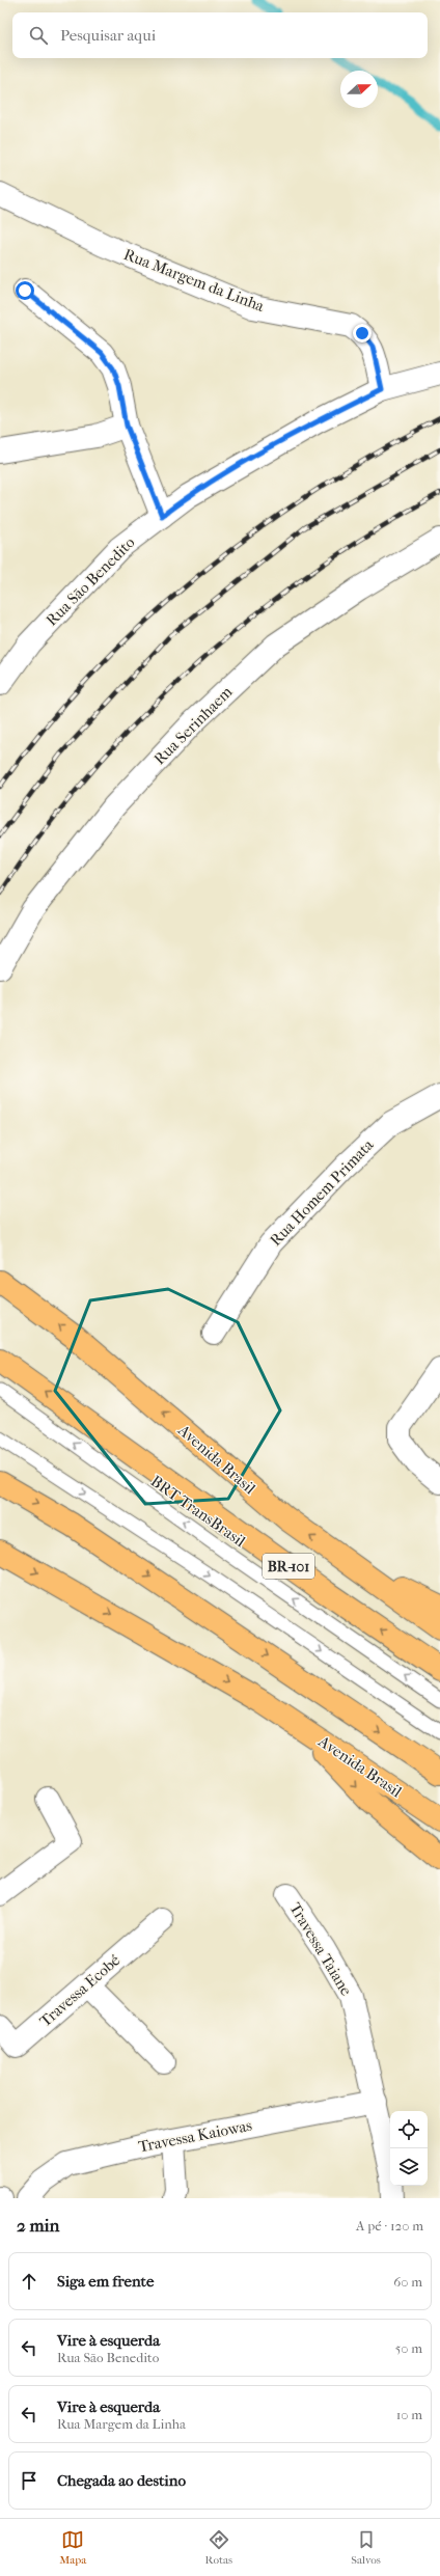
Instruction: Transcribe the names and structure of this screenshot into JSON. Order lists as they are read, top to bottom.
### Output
{
  "streets": {
    "main road": ["Avenida Brasil", "BR-101"],
    "street": [
      "Rua Margem da Linha",
      "Rua Sāo Benedito",
      "Rua Serinhaem",
      "Rua Homem Primata",
      "Travessa Taiane",
      "Travessa Ecobé",
      "Travessa Kaiowas"
    ],
    "lane": ["BRT TransBrasil"]
  },
  "crossings": [
    ["Rua Margem da Linha", "Rua Sāo Benedito"],
    ["Travessa Taiane", "Travessa Kaiowas"]
  ],
  "north": "right",
  "page": {
    "search": "Pesquisar aqui",
    "heading": ["2 min", "A pé · 120 m"],
    "list": [
      ["Siga em frente", "60 m"],
      ["Vire à esquerda", "Rua Sāo Benedito", "50 m"],
      ["Vire à esquerda", "Rua Margem da Linha", "10 m"],
      "Chegada ao destino"
    ],
    "nav": ["Mapa", "Rotas", "Salvos"]
  }
}
